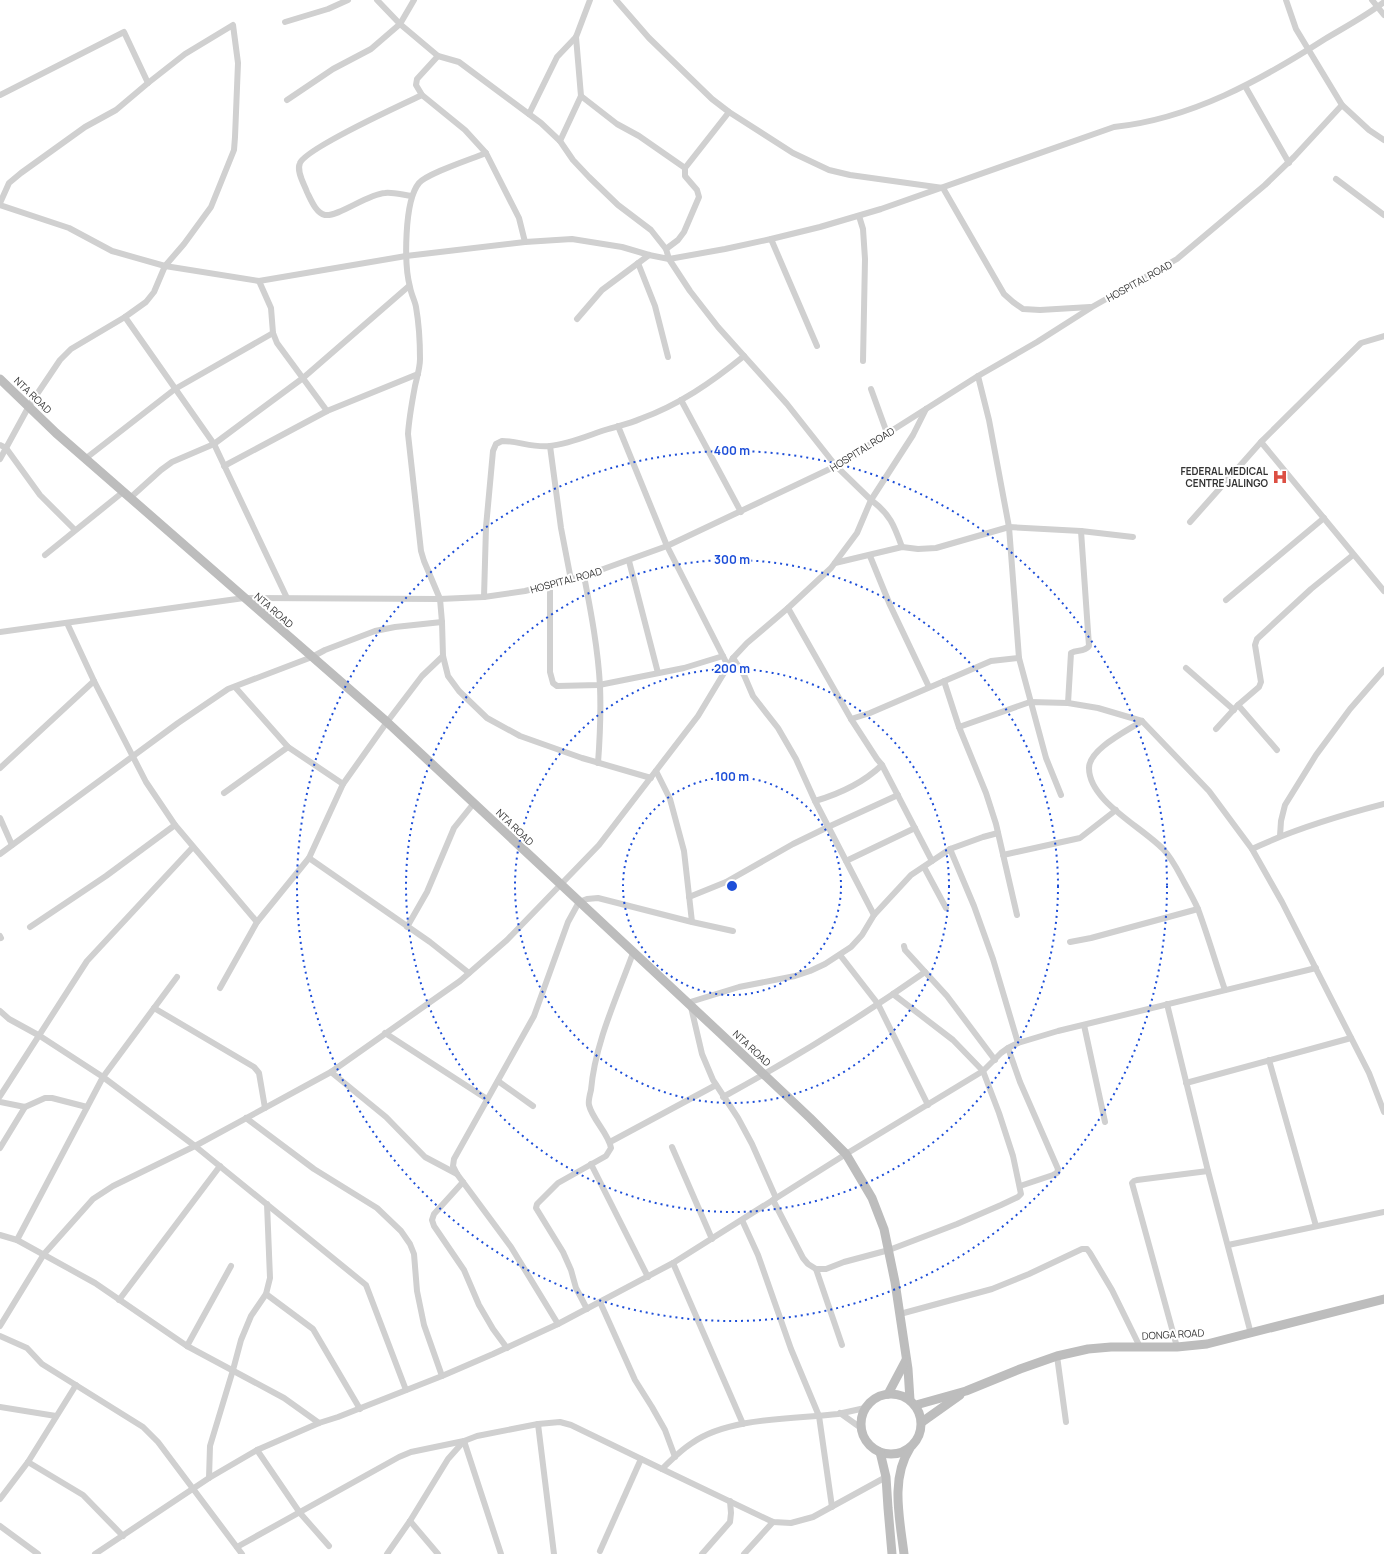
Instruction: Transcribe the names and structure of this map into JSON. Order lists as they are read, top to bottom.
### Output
{
  "streets": {
    "street": ["HOSPITAL ROAD", "NTA ROAD", "DONGA ROAD"]
  },
  "crossings": [
    ["HOSPITAL ROAD", "NTA ROAD"]
  ],
  "places": {
    "hospital": ["FEDERAL MEDICAL CENTRE JALINGO"]
  },
  "rings": [
    "400 m",
    "300 m",
    "200 m",
    "100 m"
  ]
}
